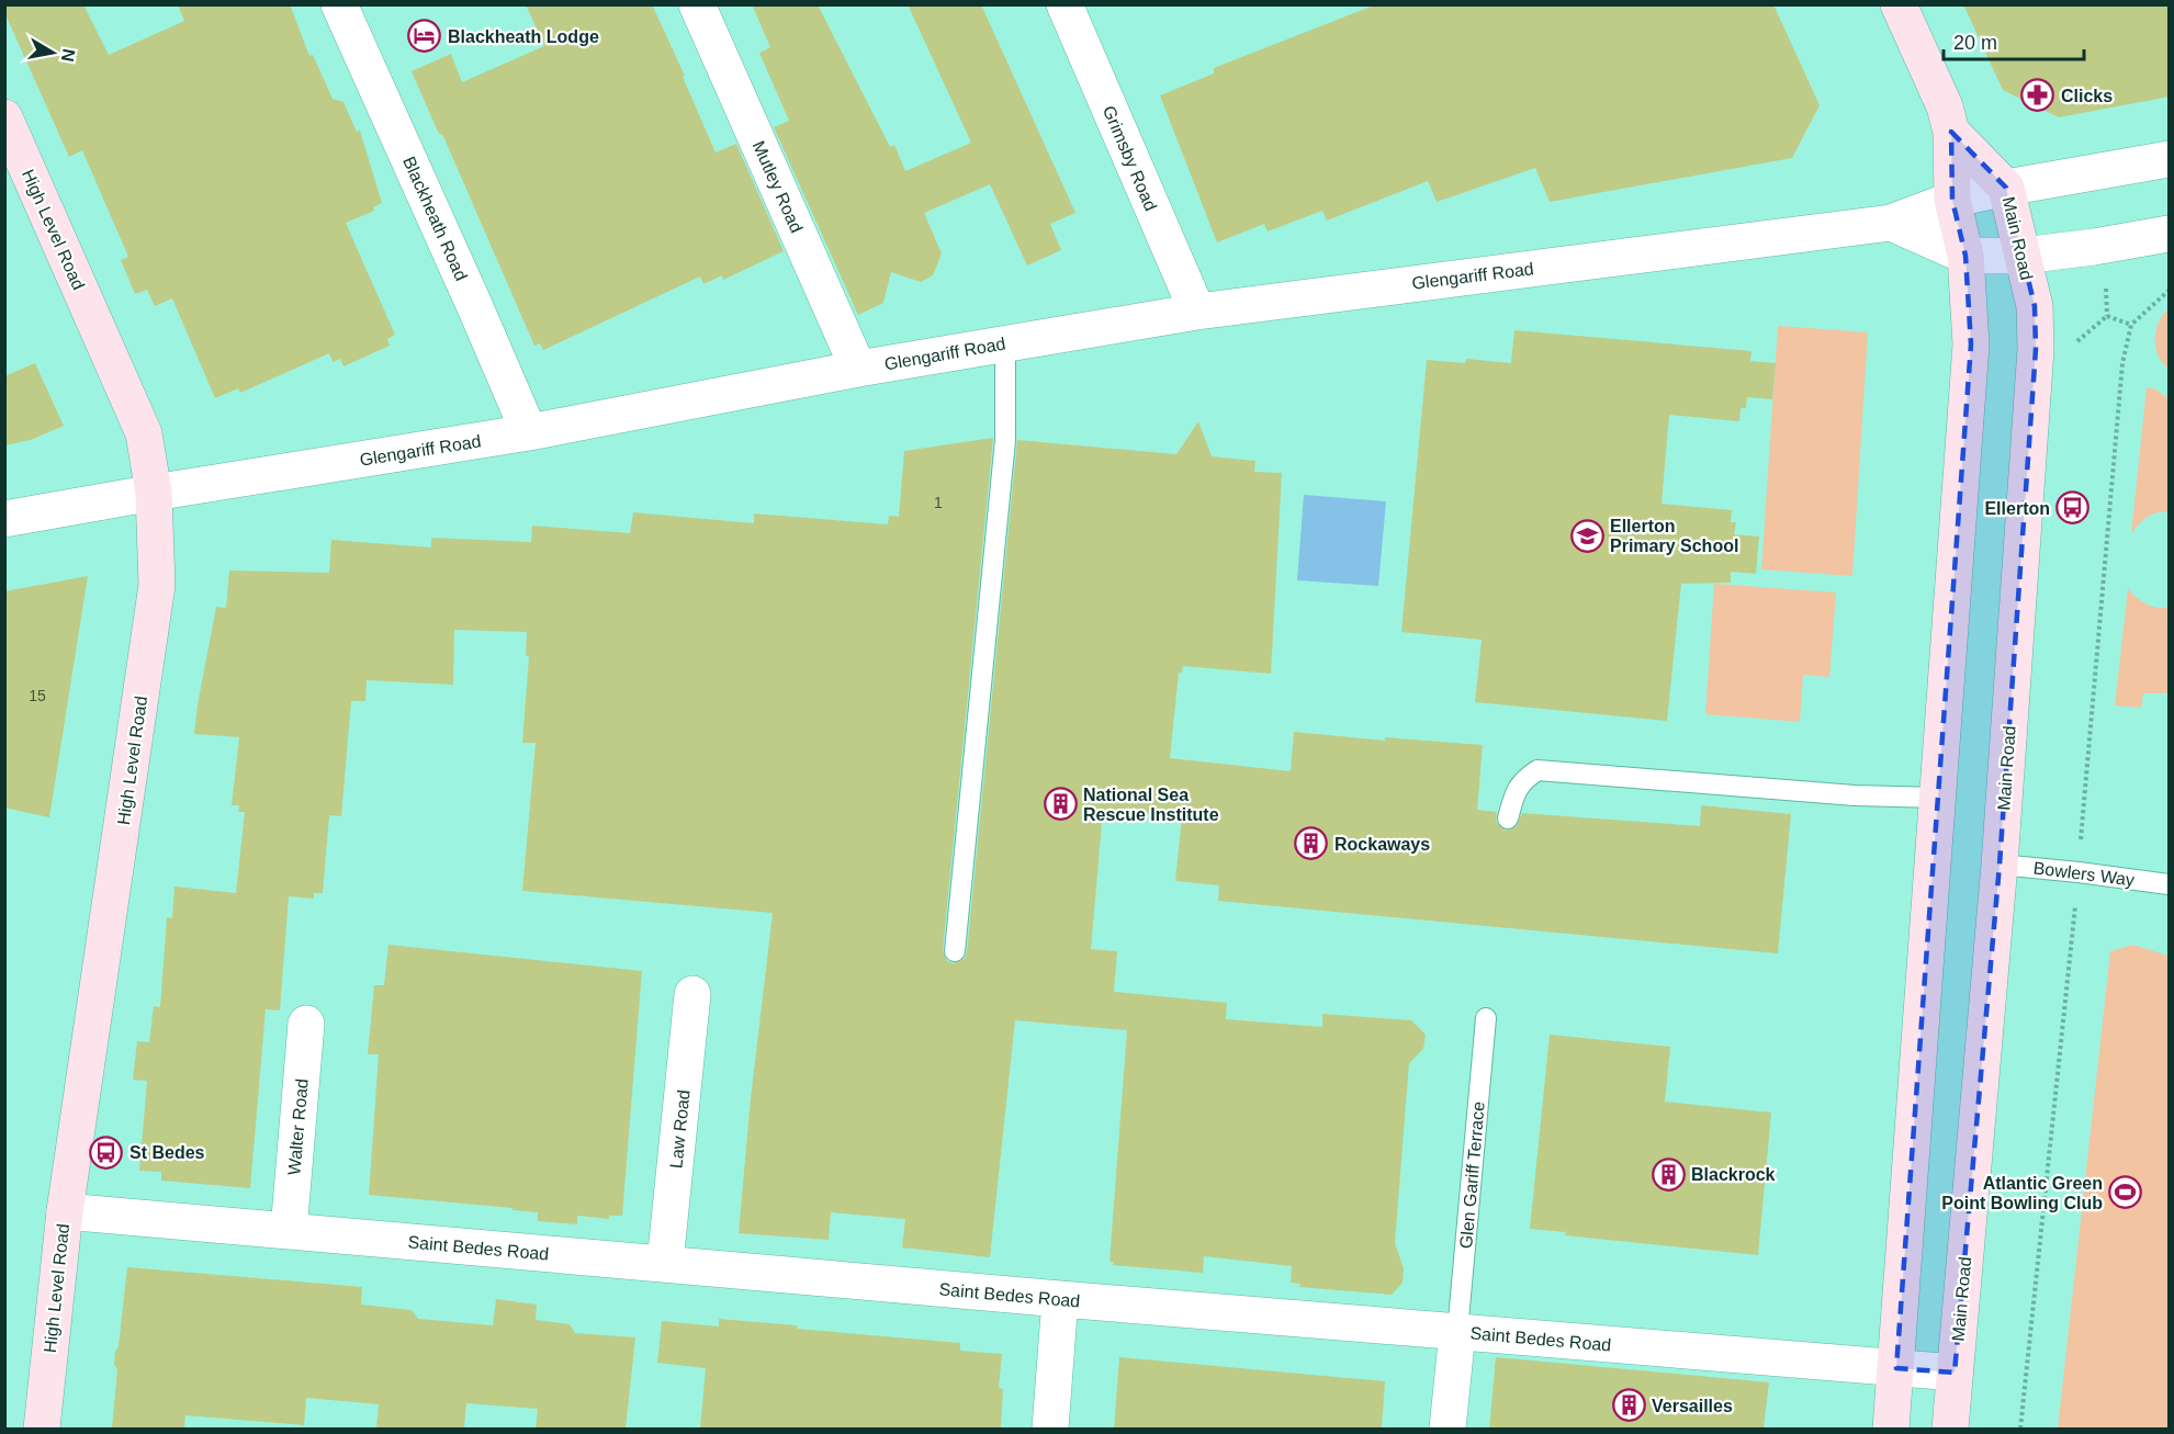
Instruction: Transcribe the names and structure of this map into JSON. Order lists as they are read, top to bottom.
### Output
{
  "streets": {
    "main road": ["High Level Road", "Main Road"],
    "street": [
      "Grimsby Road",
      "Mutley Road",
      "Blackheath Road",
      "Glengariff Road",
      "Walter Road",
      "Law Road",
      "Saint Bedes Road"
    ],
    "lane": ["Bowlers Way", "Glen Gariff Terrace"]
  },
  "crossings": [
    ["Grimsby Road", "Glengariff Road"],
    ["Mutley Road", "Glengariff Road"],
    ["Blackheath Road", "Glengariff Road"],
    ["High Level Road", "Glengariff Road"],
    ["High Level Road", "Saint Bedes Road"],
    ["Main Road", "Glengariff Road"],
    ["Main Road", "Bowlers Way"],
    ["Main Road", "Saint Bedes Road"],
    ["Walter Road", "Saint Bedes Road"],
    ["Law Road", "Saint Bedes Road"],
    ["Glen Gariff Terrace", "Saint Bedes Road"]
  ],
  "places": {
    "hotel": ["Blackheath Lodge"],
    "pharmacy": ["Clicks"],
    "bus stop": ["Ellerton", "St Bedes"],
    "school or university": ["Ellerton Primary School"],
    "building": [
      "National Sea Rescue Institute",
      "Rockaways",
      "Blackrock",
      "Versailles"
    ],
    "sports": ["Atlantic Green Point Bowling Club"]
  },
  "house_numbers": ["1", "15"],
  "scale_bar": "20 m",
  "north": "right"
}
